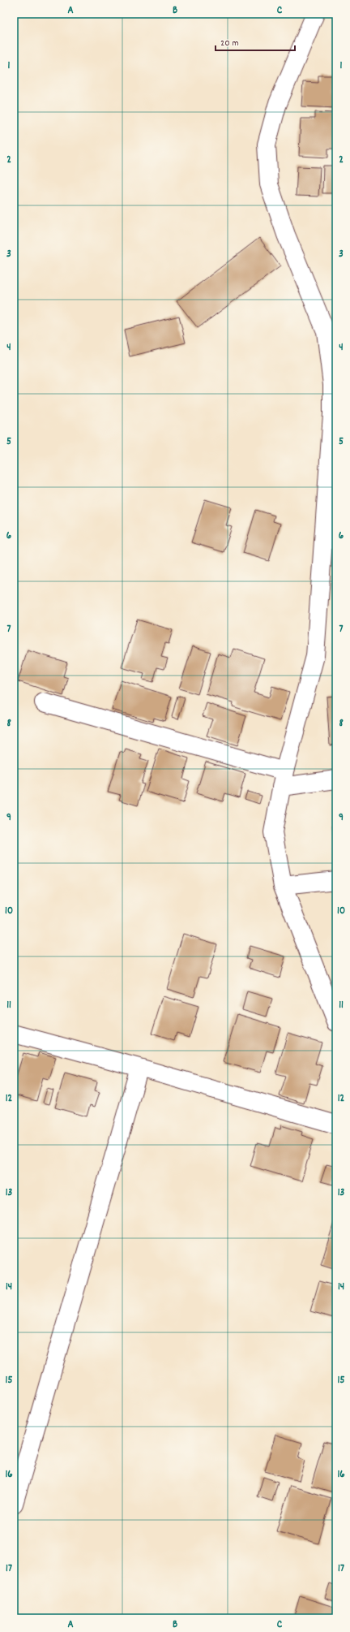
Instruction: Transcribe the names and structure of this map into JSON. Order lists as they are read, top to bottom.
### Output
{
  "scale_bar": "20 m",
  "grid": {
    "columns": ["A", "B", "C"],
    "rows": [
      "1",
      "2",
      "3",
      "4",
      "5",
      "6",
      "7",
      "8",
      "9",
      "10",
      "11",
      "12",
      "13",
      "14",
      "15",
      "16",
      "17"
    ]
  }
}
